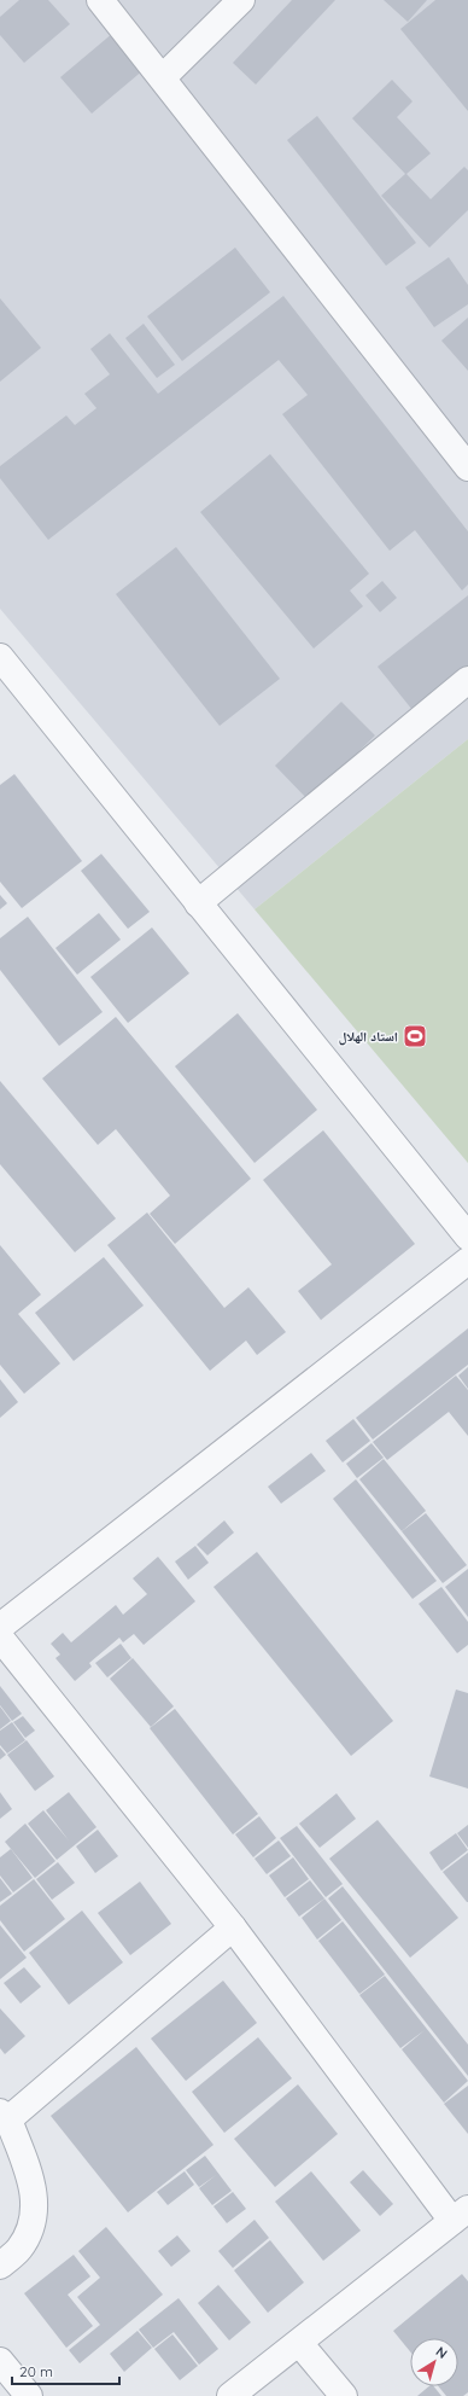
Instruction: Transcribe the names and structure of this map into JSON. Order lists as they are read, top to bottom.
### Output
{
  "places": {
    "sports": ["استاد الهلال"]
  },
  "scale_bar": "20 m",
  "north": "top right"
}
